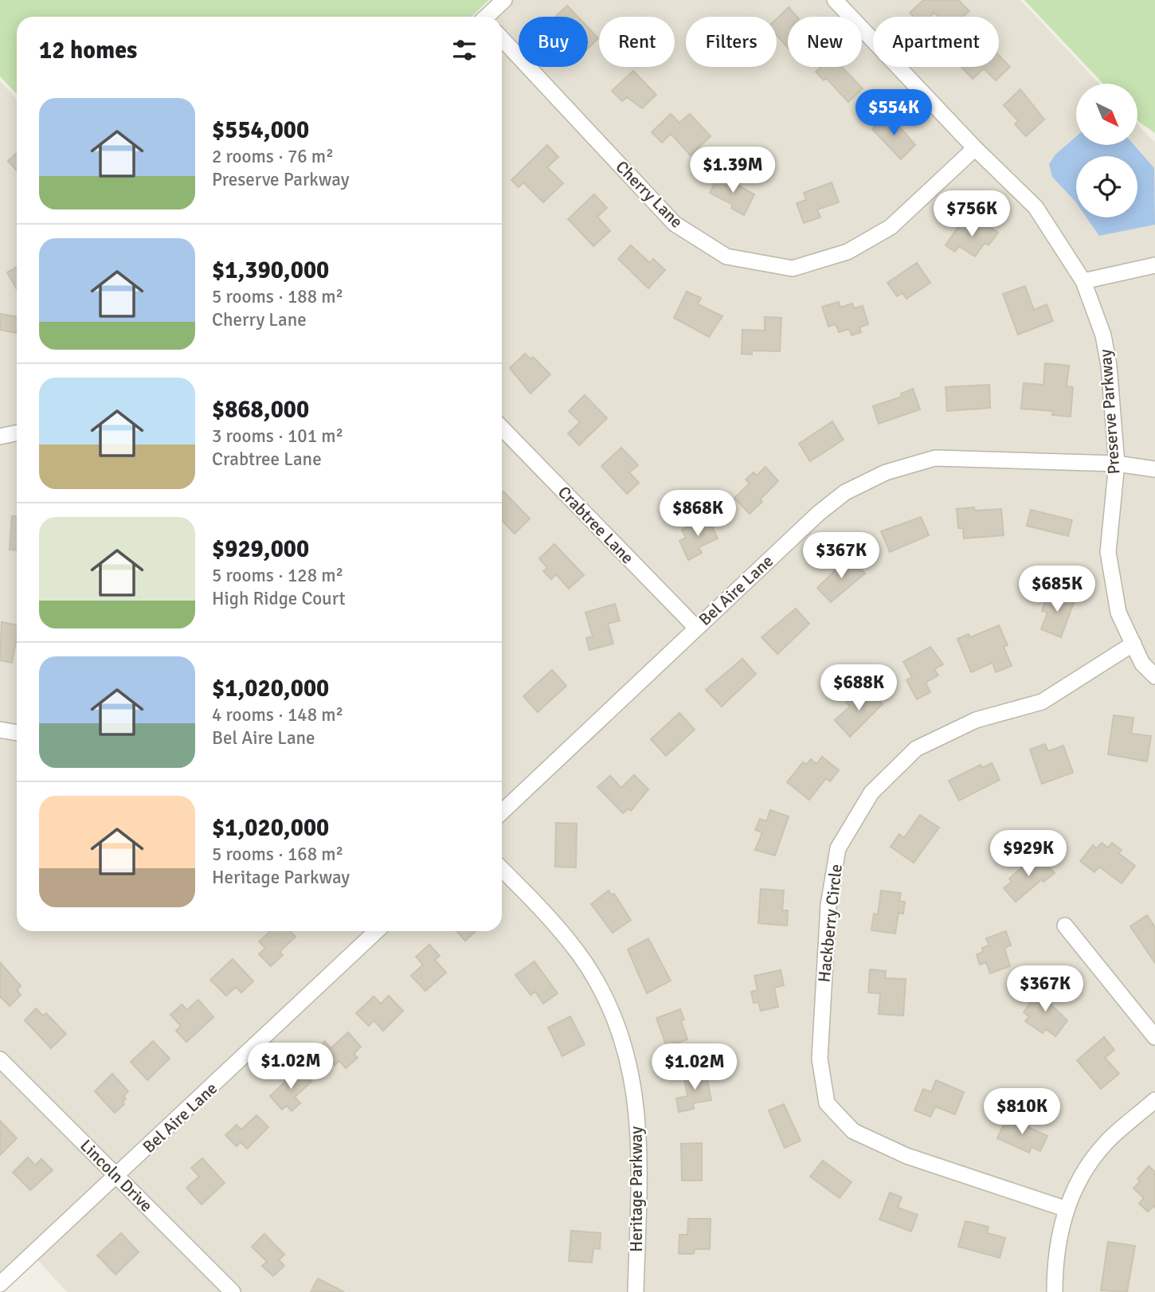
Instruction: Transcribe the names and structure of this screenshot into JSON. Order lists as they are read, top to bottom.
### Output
{
  "streets": {
    "street": [
      "Cherry Lane",
      "Preserve Parkway",
      "Crabtree Lane",
      "Bel Aire Lane",
      "Hackberry Circle",
      "Lincoln Drive",
      "Heritage Parkway"
    ]
  },
  "crossings": [
    ["Cherry Lane", "Preserve Parkway"],
    ["Preserve Parkway", "Bel Aire Lane"],
    ["Preserve Parkway", "Hackberry Circle"],
    ["Crabtree Lane", "Bel Aire Lane"],
    ["Bel Aire Lane", "Lincoln Drive"]
  ],
  "north": "bottom right",
  "page": {
    "chip": [
      "Buy",
      "Rent",
      "Filters",
      "New",
      "Apartment"
    ],
    "heading": "12 homes",
    "list": [
      {
        "name": "$554,000",
        "note": "2 rooms · 76 m² · Preserve Parkway"
      },
      {
        "name": "$1,390,000",
        "note": "5 rooms · 188 m² · Cherry Lane"
      },
      {
        "name": "$868,000",
        "note": "3 rooms · 101 m² · Crabtree Lane"
      },
      {
        "name": "$929,000",
        "note": "5 rooms · 128 m² · High Ridge Court"
      },
      {
        "name": "$1,020,000",
        "note": "4 rooms · 148 m² · Bel Aire Lane"
      },
      {
        "name": "$1,020,000",
        "note": "5 rooms · 168 m² · Heritage Parkway"
      }
    ],
    "price": [
      "$554K",
      "$1.39M",
      "$756K",
      "$868K",
      "$367K",
      "$685K",
      "$688K",
      "$929K",
      "$367K",
      "$1.02M",
      "$1.02M",
      "$810K"
    ]
  }
}
